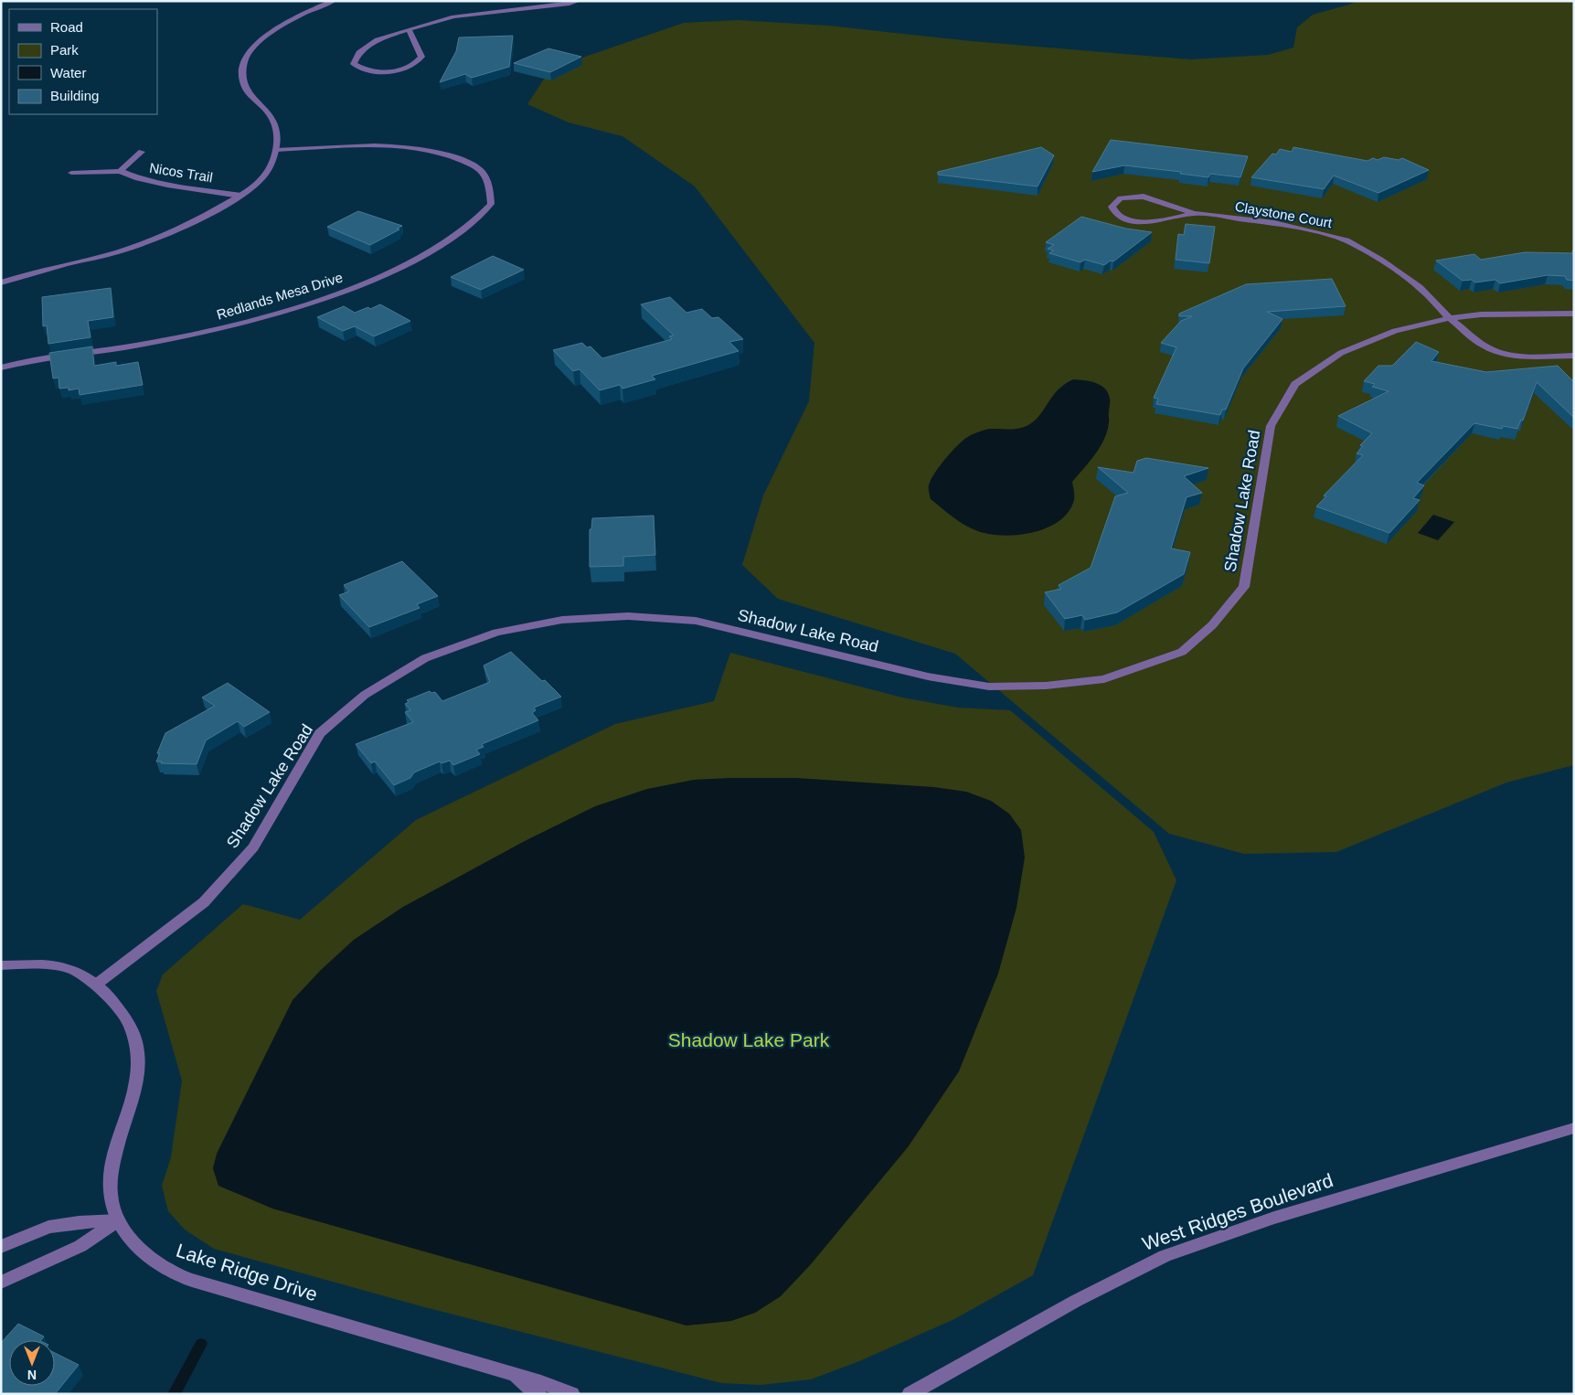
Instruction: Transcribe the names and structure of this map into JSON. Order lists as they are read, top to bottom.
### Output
{
  "streets": {
    "street": [
      "Nicos Trail",
      "Claystone Court",
      "Redlands Mesa Drive",
      "Shadow Lake Road",
      "West Ridges Boulevard",
      "Lake Ridge Drive"
    ]
  },
  "crossings": [
    ["Claystone Court", "Shadow Lake Road"],
    ["Shadow Lake Road", "Lake Ridge Drive"]
  ],
  "parks": ["Shadow Lake Park"],
  "legend": [
    "Road",
    "Park",
    "Water",
    "Building"
  ],
  "north": "bottom"
}
